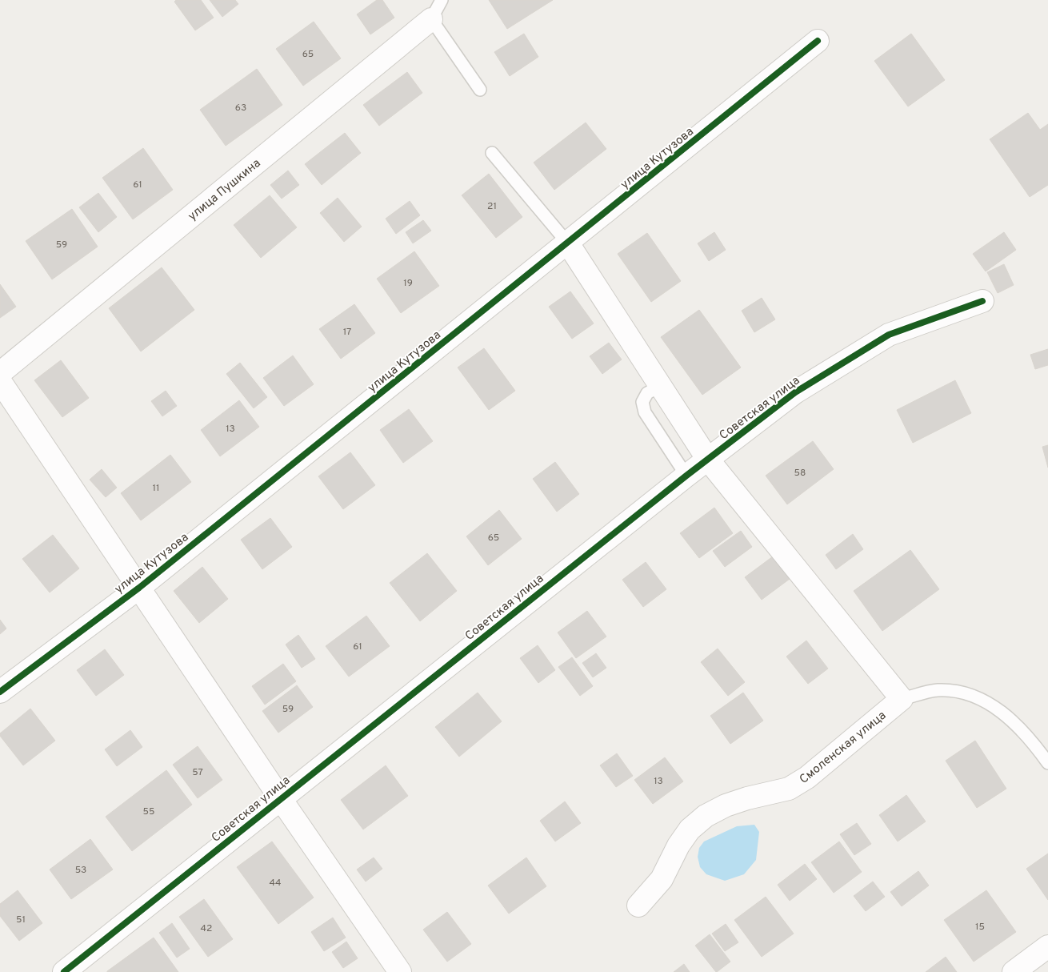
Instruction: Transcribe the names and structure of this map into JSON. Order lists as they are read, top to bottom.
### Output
{
  "streets": {
    "street": [
      "улица Кутузова",
      "улица Пушкина",
      "Советская улица",
      "Смоленская улица"
    ]
  },
  "house_numbers": [
    "65",
    "63",
    "61",
    "21",
    "59",
    "19",
    "17",
    "13",
    "58",
    "11",
    "65",
    "61",
    "59",
    "57",
    "13",
    "55",
    "53",
    "44",
    "51",
    "15",
    "42"
  ]
}
